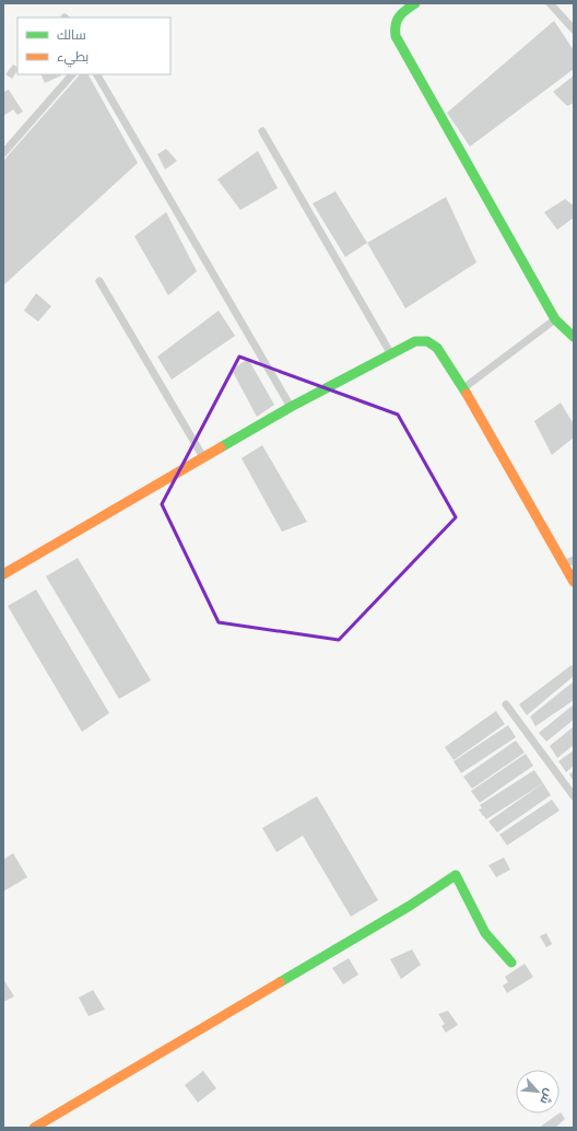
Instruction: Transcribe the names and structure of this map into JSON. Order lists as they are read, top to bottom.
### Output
{
  "legend": ["سالك", "بطيء"],
  "north": "bottom right"
}
